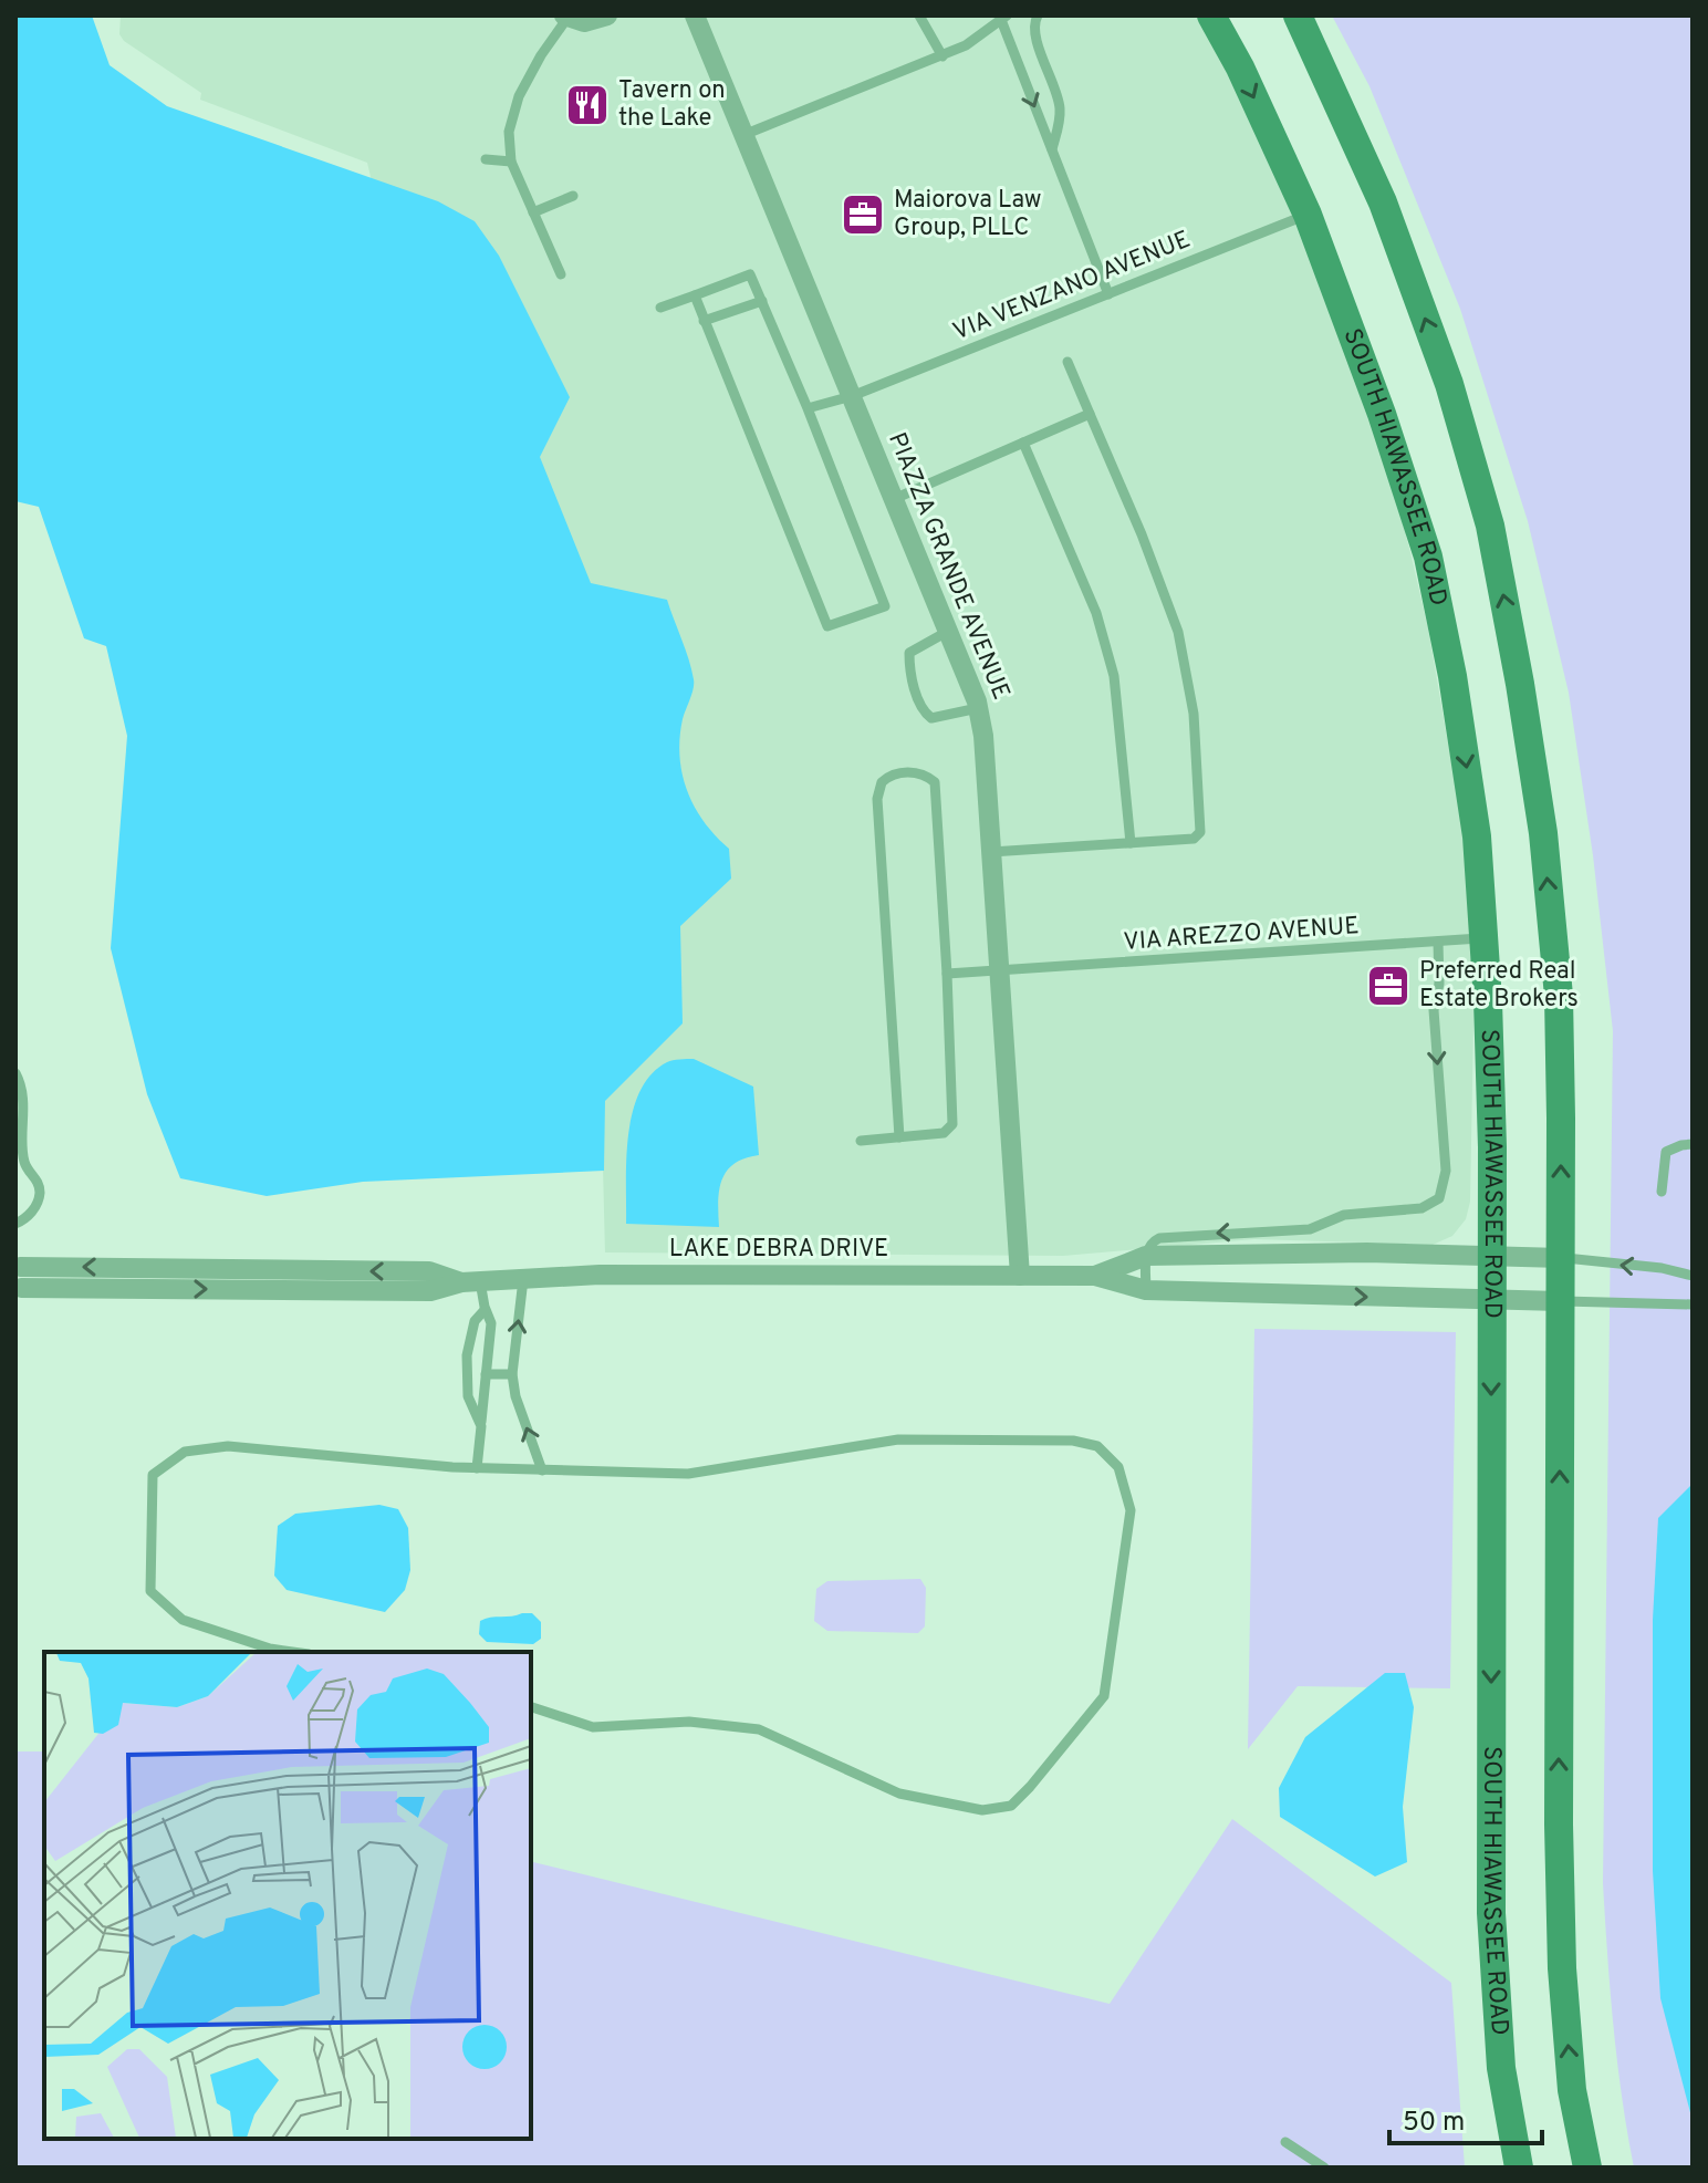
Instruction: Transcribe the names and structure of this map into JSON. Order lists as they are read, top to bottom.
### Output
{
  "streets": {
    "street": ["SOUTH HIAWASSEE ROAD", "PIAZZA GRANDE AVENUE", "LAKE DEBRA DRIVE"],
    "lane": ["VIA VENZANO AVENUE", "VIA AREZZO AVENUE"]
  },
  "crossings": [
    ["VIA VENZANO AVENUE", "SOUTH HIAWASSEE ROAD"],
    ["VIA VENZANO AVENUE", "PIAZZA GRANDE AVENUE"],
    ["SOUTH HIAWASSEE ROAD", "VIA AREZZO AVENUE"],
    ["SOUTH HIAWASSEE ROAD", "LAKE DEBRA DRIVE"],
    ["PIAZZA GRANDE AVENUE", "VIA AREZZO AVENUE"],
    ["PIAZZA GRANDE AVENUE", "LAKE DEBRA DRIVE"]
  ],
  "places": {
    "restaurant": ["Tavern on the Lake"],
    "office": ["Maiorova Law Group, PLLC", "Preferred Real Estate Brokers"]
  },
  "scale_bar": "50 m"
}
